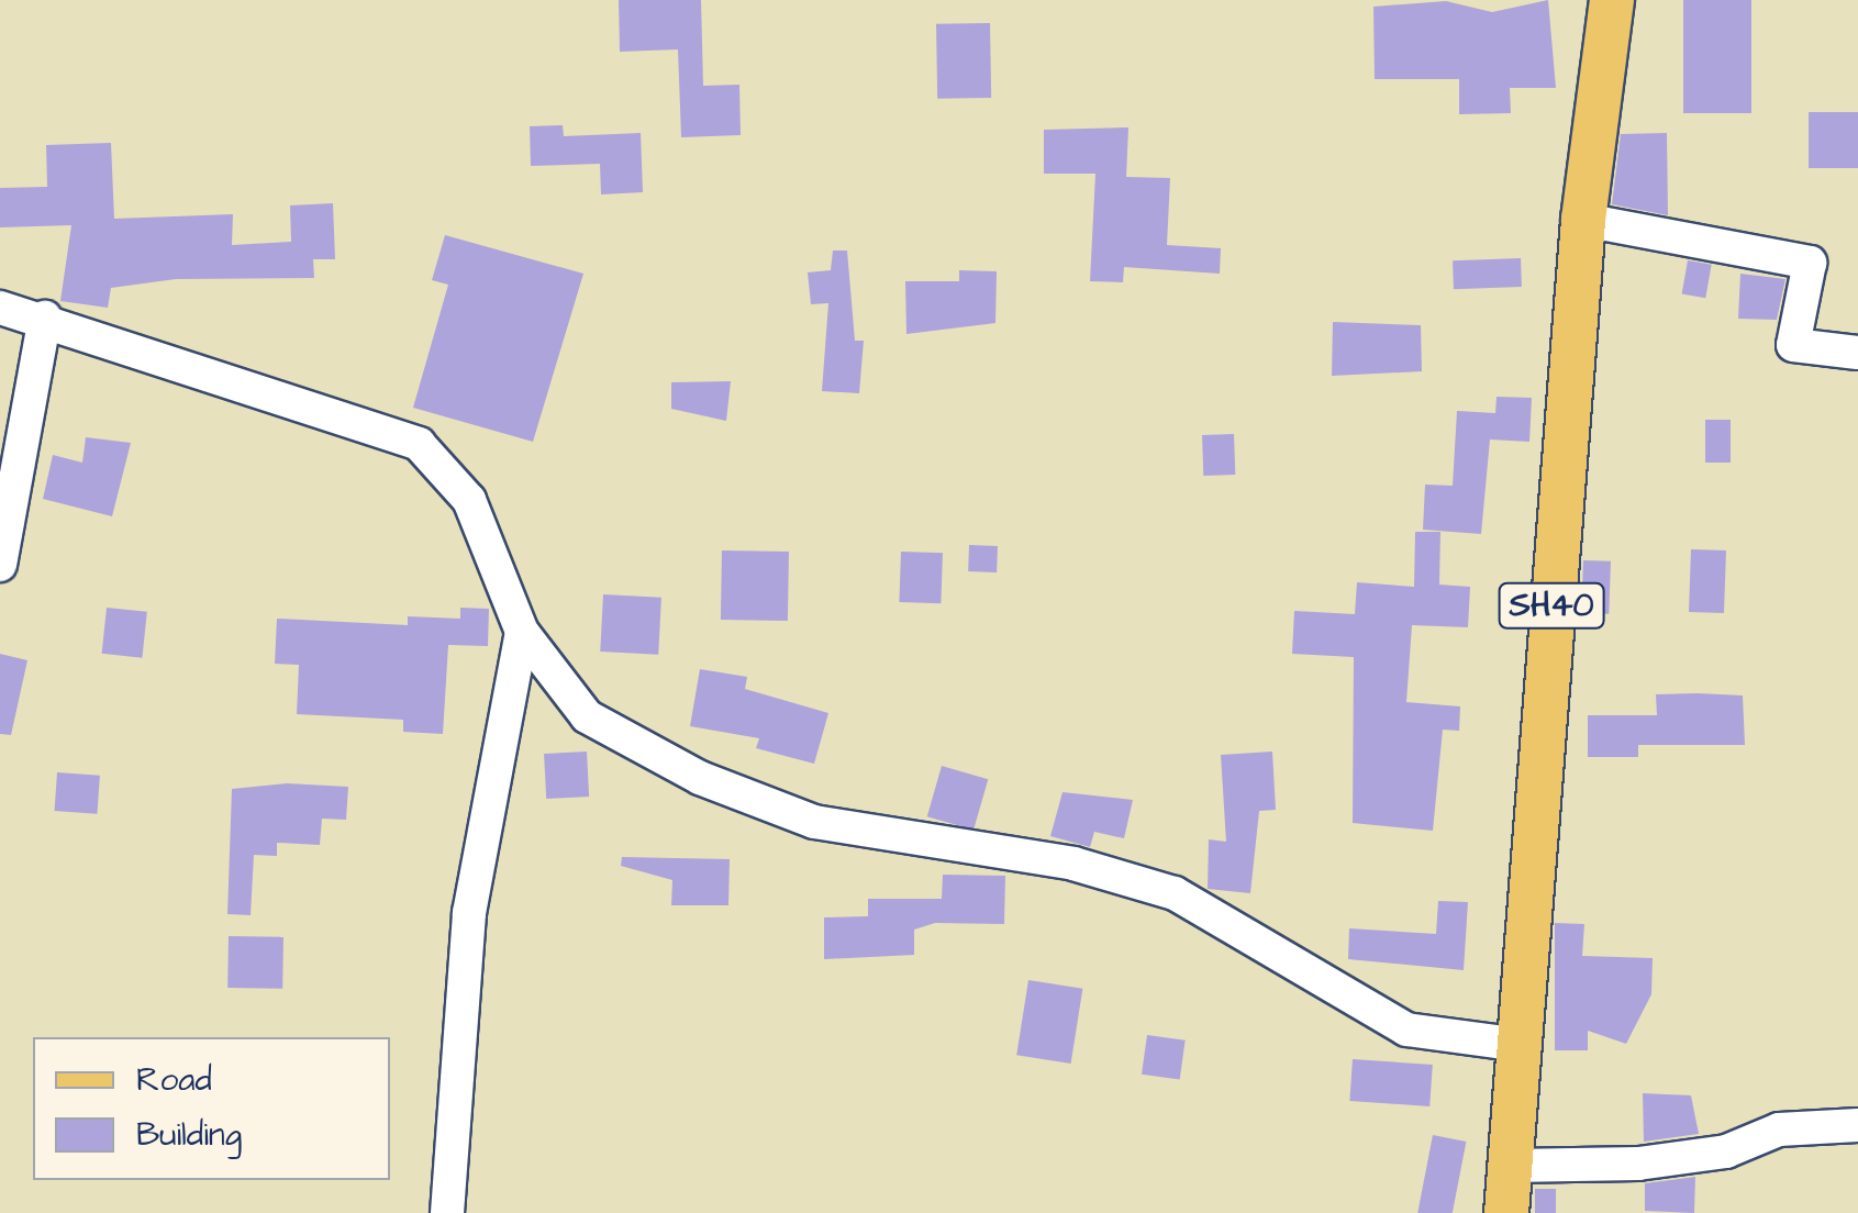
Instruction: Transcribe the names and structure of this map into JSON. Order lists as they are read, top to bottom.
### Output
{
  "streets": {
    "main road": ["SH40"]
  },
  "legend": ["Road", "Building"]
}
